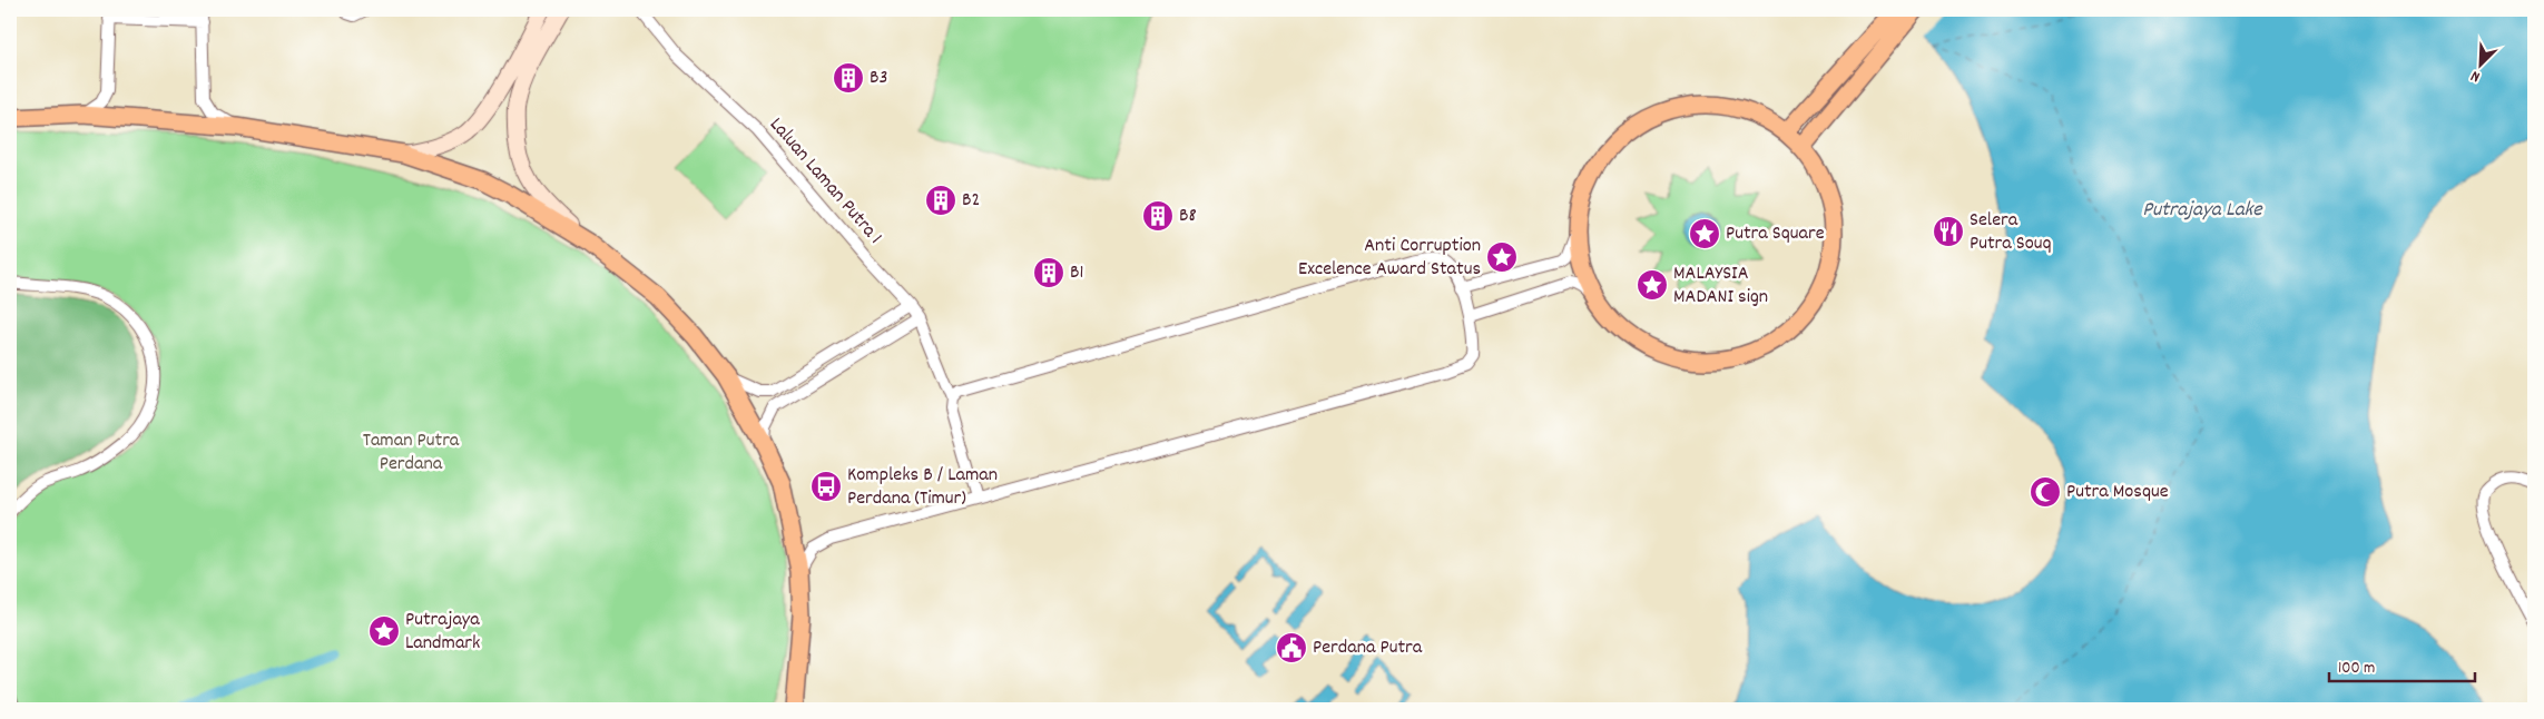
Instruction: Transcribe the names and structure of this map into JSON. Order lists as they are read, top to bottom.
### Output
{
  "streets": {
    "street": ["Laluan Laman Putra 1"]
  },
  "water": ["Putrajaya Lake"],
  "parks": ["Taman Putra Perdana"],
  "places": {
    "building": [
      "B3",
      "B2",
      "B8",
      "B1"
    ],
    "restaurant": ["Selera Putra Souq"],
    "place": [
      "Putra Square",
      "Anti Corruption Excelence Award Status",
      "MALAYSIA MADANI sign",
      "Putrajaya Landmark"
    ],
    "bus stop": ["Kompleks B / Laman Perdana (Timur)"],
    "mosque": ["Putra Mosque"],
    "public building": ["Perdana Putra"]
  },
  "scale_bar": "100 m",
  "north": "bottom left"
}
